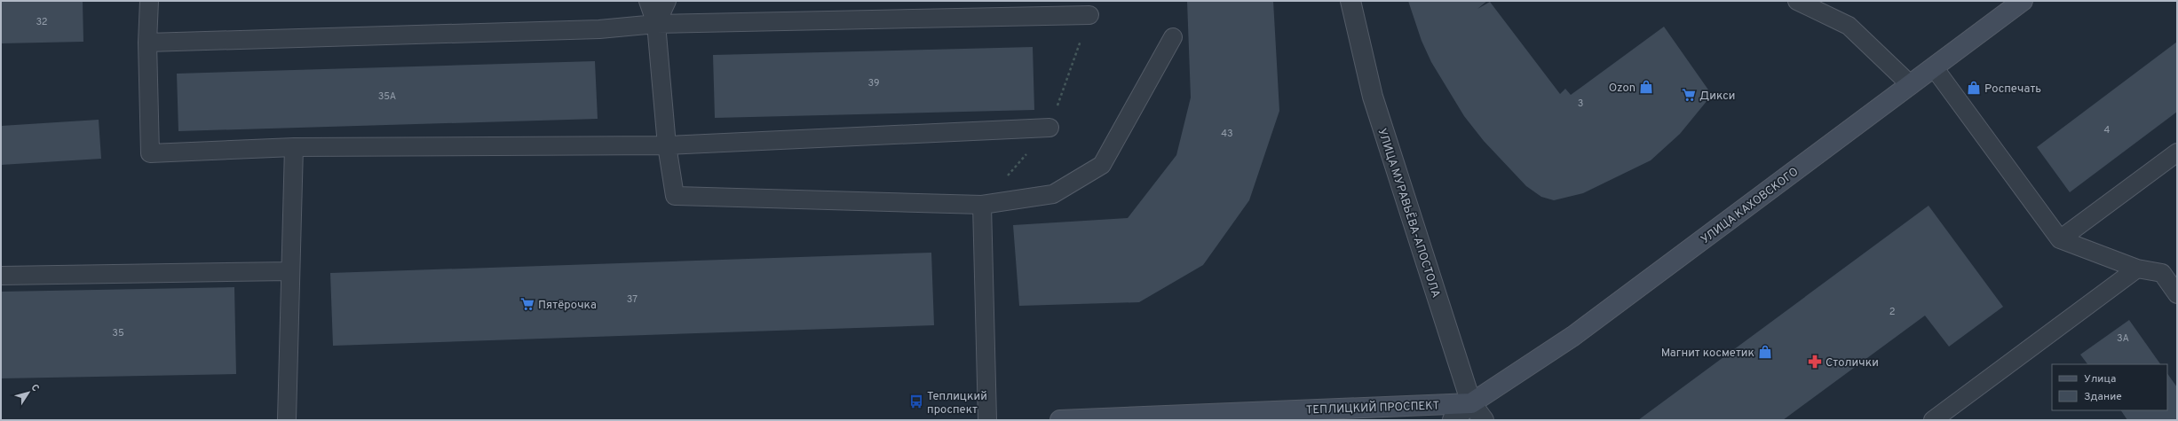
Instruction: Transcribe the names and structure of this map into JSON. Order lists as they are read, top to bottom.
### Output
{
  "streets": {
    "main road": ["УЛИЦА КАХОВСКОГО", "ТЕПЛИЦКИЙ ПРОСПЕКТ"],
    "street": ["УЛИЦА МУРАВЬЁВА-АПОСТОЛА"]
  },
  "crossings": [
    ["УЛИЦА КАХОВСКОГО", "УЛИЦА МУРАВЬЁВА-АПОСТОЛА"],
    ["УЛИЦА КАХОВСКОГО", "ТЕПЛИЦКИЙ ПРОСПЕКТ"],
    ["УЛИЦА МУРАВЬЁВА-АПОСТОЛА", "ТЕПЛИЦКИЙ ПРОСПЕКТ"]
  ],
  "places": {
    "shop": ["Ozon", "Роспечать", "Магнит косметик"],
    "supermarket": ["Дикси", "Пятёрочка"],
    "pharmacy": ["Столички"],
    "bus stop": ["Теплицкий проспект"]
  },
  "house_numbers": [
    "32",
    "39",
    "35А",
    "3",
    "4",
    "43",
    "37",
    "2",
    "35",
    "3А"
  ],
  "legend": ["Улица", "Здание"],
  "north": "top right"
}
